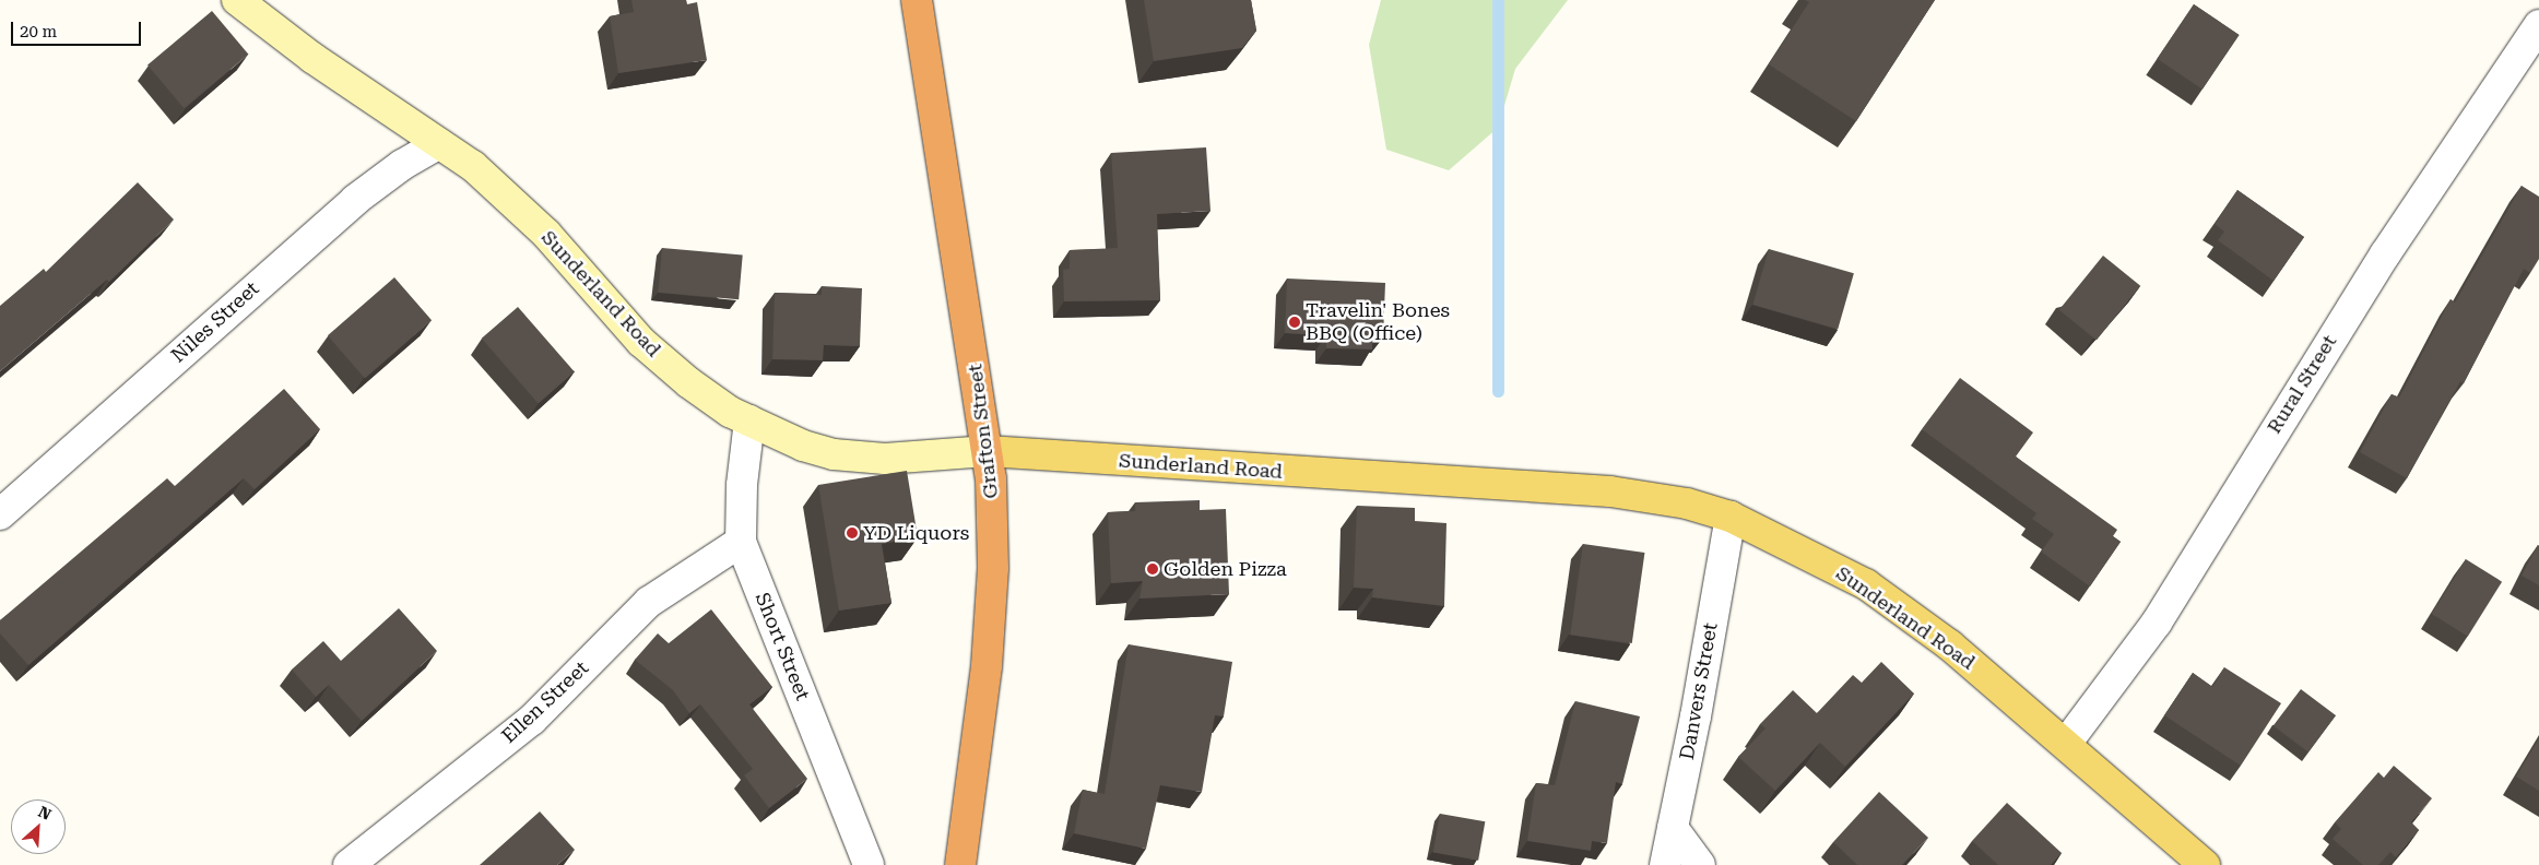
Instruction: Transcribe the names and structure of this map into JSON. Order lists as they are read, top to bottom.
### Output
{
  "streets": {
    "highway": ["Grafton Street"],
    "main road": ["Sunderland Road"],
    "street": [
      "Niles Street",
      "Rural Street",
      "Short Street",
      "Danvers Street",
      "Ellen Street"
    ]
  },
  "crossings": [
    ["Sunderland Road", "Niles Street"],
    ["Sunderland Road", "Rural Street"],
    ["Sunderland Road", "Grafton Street"],
    ["Sunderland Road", "Short Street"],
    ["Sunderland Road", "Danvers Street"],
    ["Short Street", "Ellen Street"]
  ],
  "places": ["Travelin' Bones BBQ (Office)", "YD Liquors", "Golden Pizza"],
  "scale_bar": "20 m",
  "north": "top right"
}
